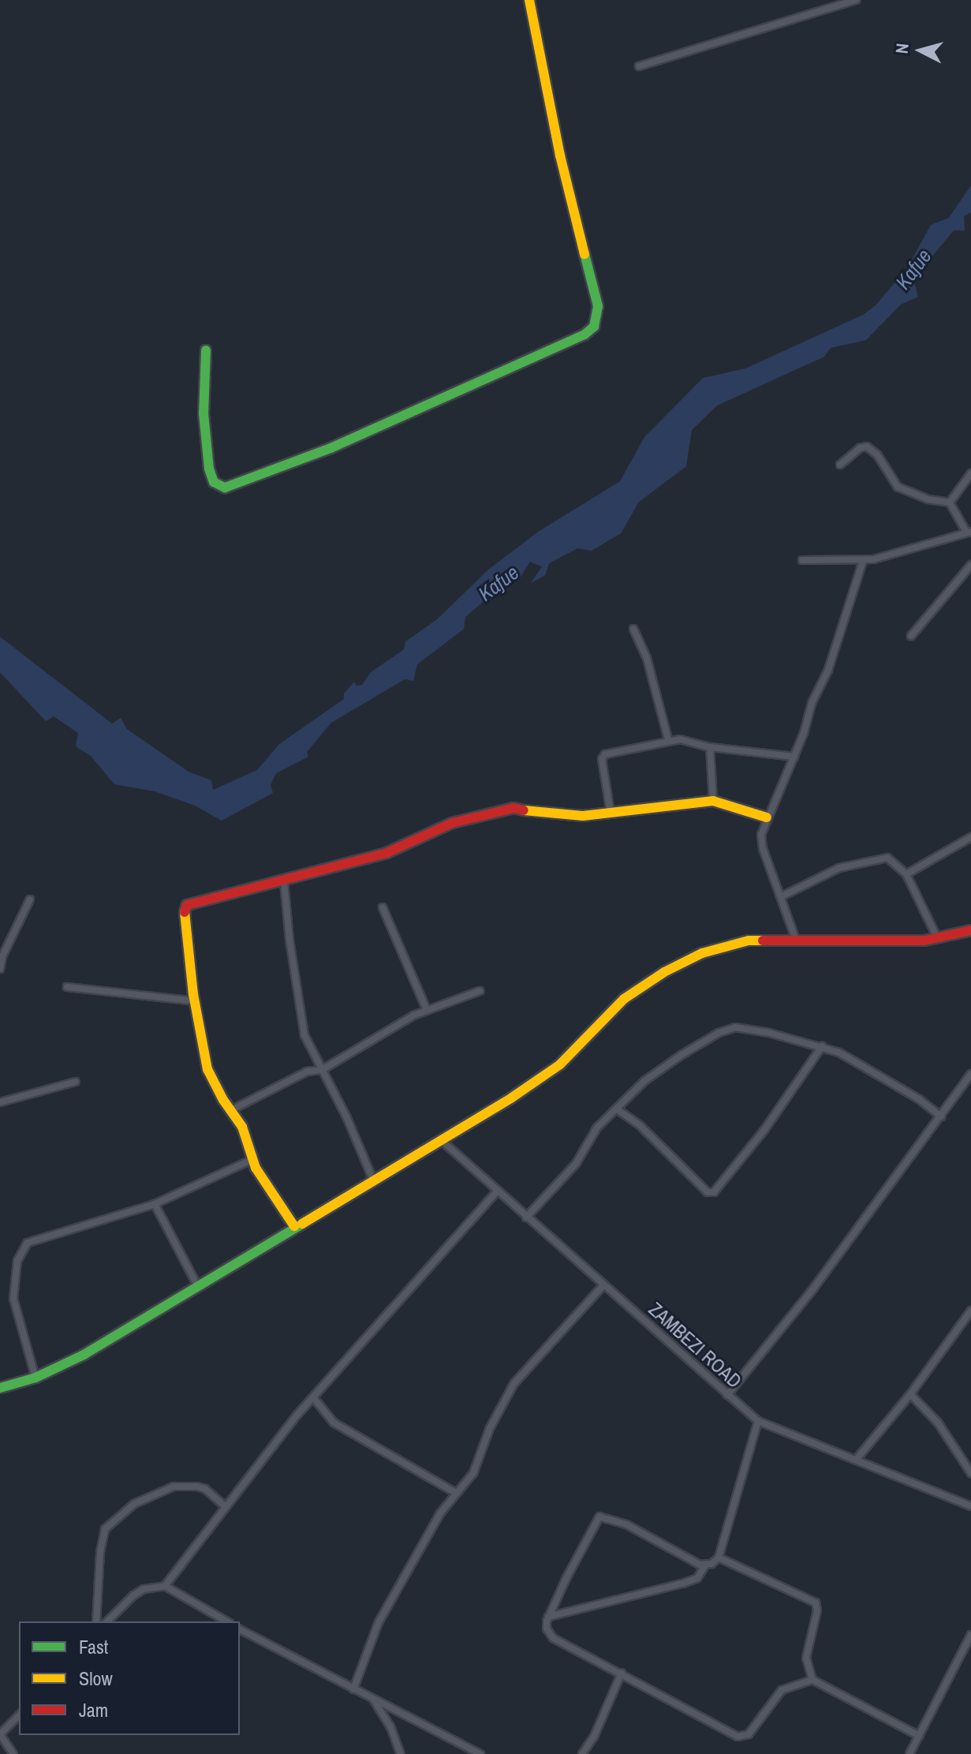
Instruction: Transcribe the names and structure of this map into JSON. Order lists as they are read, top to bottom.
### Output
{
  "streets": {
    "street": ["ZAMBEZI ROAD"]
  },
  "water": ["Kafue"],
  "legend": ["Fast", "Slow", "Jam"],
  "north": "left"
}
